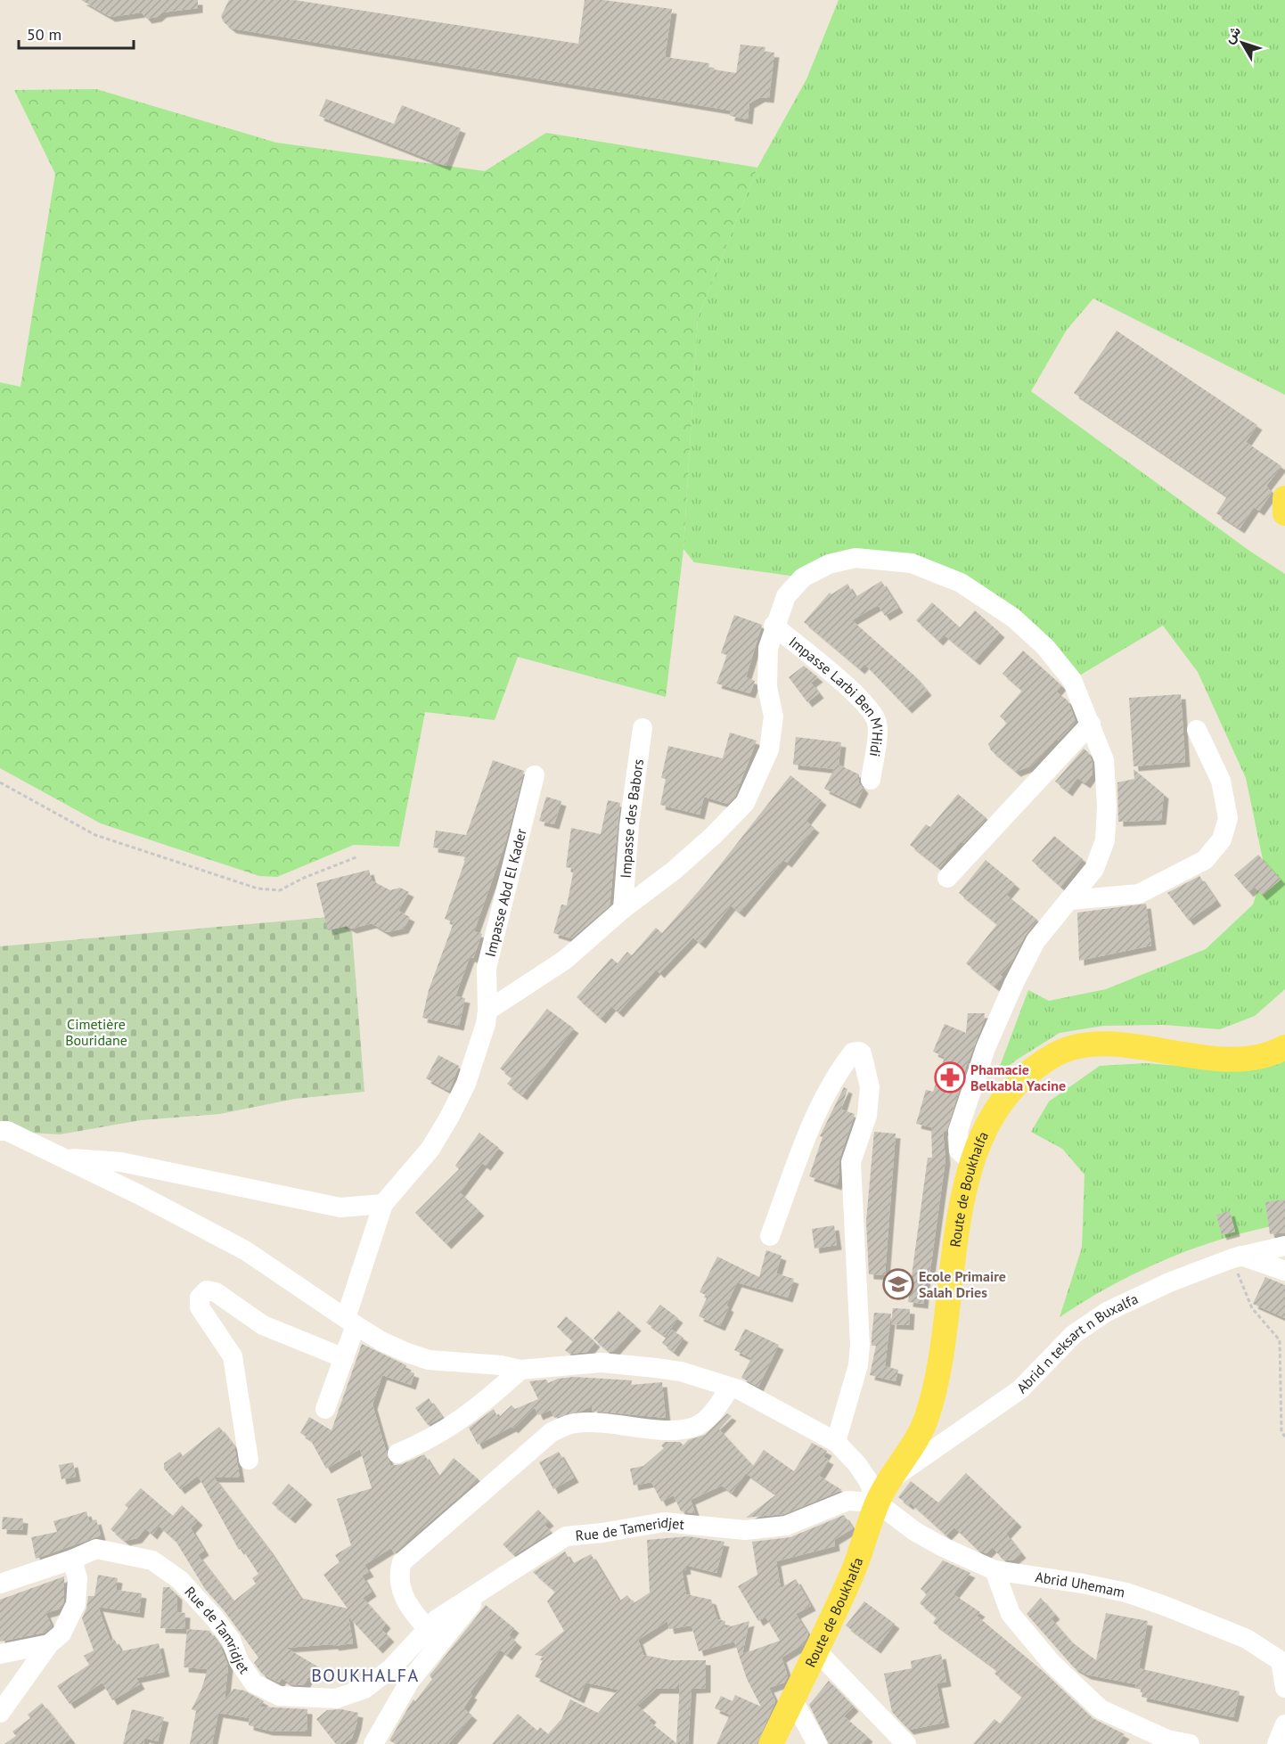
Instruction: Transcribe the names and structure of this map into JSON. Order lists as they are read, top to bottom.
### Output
{
  "streets": {
    "main road": ["Route de Boukhalfa"],
    "street": [
      "Impasse Larbi Ben M'Hidi",
      "Impasse des Babors",
      "Impasse Abd El Kader",
      "Abrid n teksart n Buxalfa",
      "Rue de Tameridjet",
      "Abrid Uhemam",
      "Rue de Tamridjet"
    ]
  },
  "crossings": [
    ["Route de Boukhalfa", "Abrid n teksart n Buxalfa"],
    ["Route de Boukhalfa", "Rue de Tameridjet"],
    ["Route de Boukhalfa", "Abrid Uhemam"],
    ["Rue de Tameridjet", "Abrid Uhemam"],
    ["Rue de Tameridjet", "Rue de Tamridjet"]
  ],
  "districts": ["BOUKHALFA"],
  "parks": ["Cimetière Bouridane"],
  "places": {
    "pharmacy": ["Phamacie Belkabla Yacine"],
    "school or university": ["Ecole Primaire Salah Dries"]
  },
  "scale_bar": "50 m",
  "north": "top left"
}
